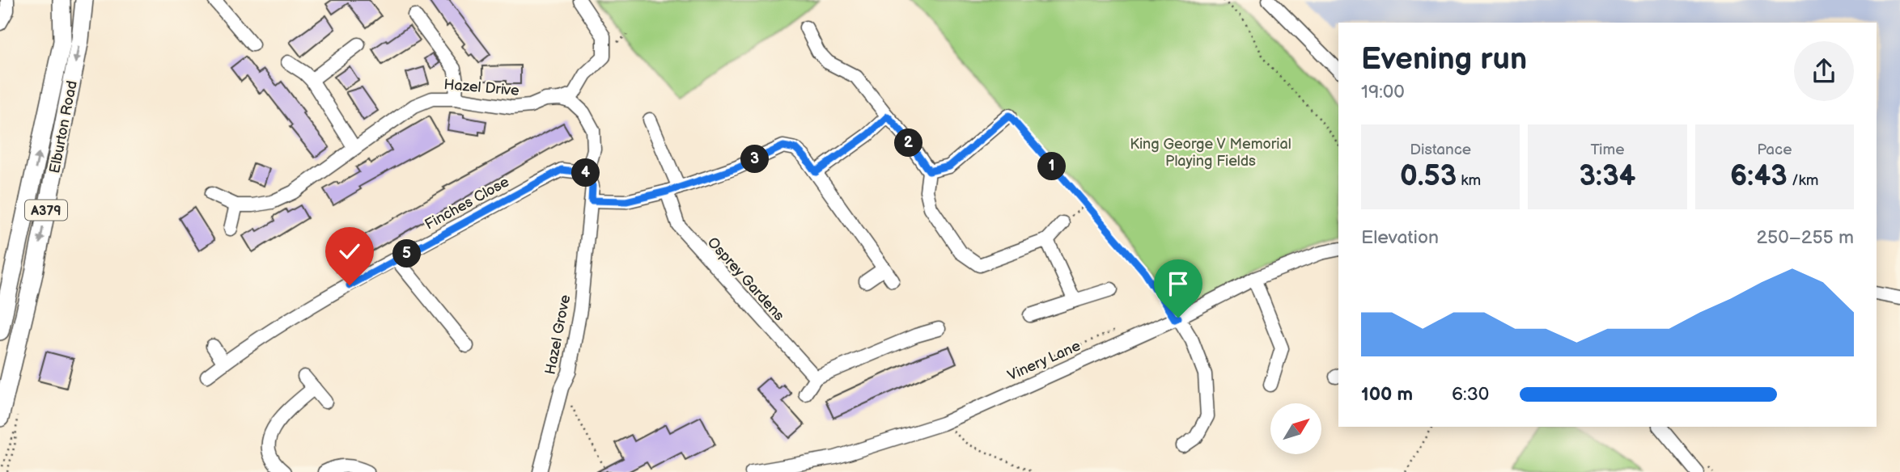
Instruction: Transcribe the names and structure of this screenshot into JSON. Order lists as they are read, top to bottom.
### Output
{
  "streets": {
    "main road": ["Elburton Road", "A379"],
    "street": [
      "Hazel Drive",
      "Finches Close",
      "Osprey Gardens",
      "Hazel Grove",
      "Vinery Lane"
    ]
  },
  "parks": ["King George V Memorial Playing Fields"],
  "north": "top right",
  "page": {
    "heading": ["Evening run", "19:00"],
    "stats": [
      ["Distance", "0.53 km"],
      ["Time", "3:34"],
      ["Pace", "6:43 /km"]
    ],
    "pins": [
      "2",
      "3",
      "1",
      "4",
      "5"
    ],
    "chart": ["Elevation", "250–255 m"],
    "list": [
      {
        "name": "100 m",
        "note": "6:30"
      }
    ]
  }
}
